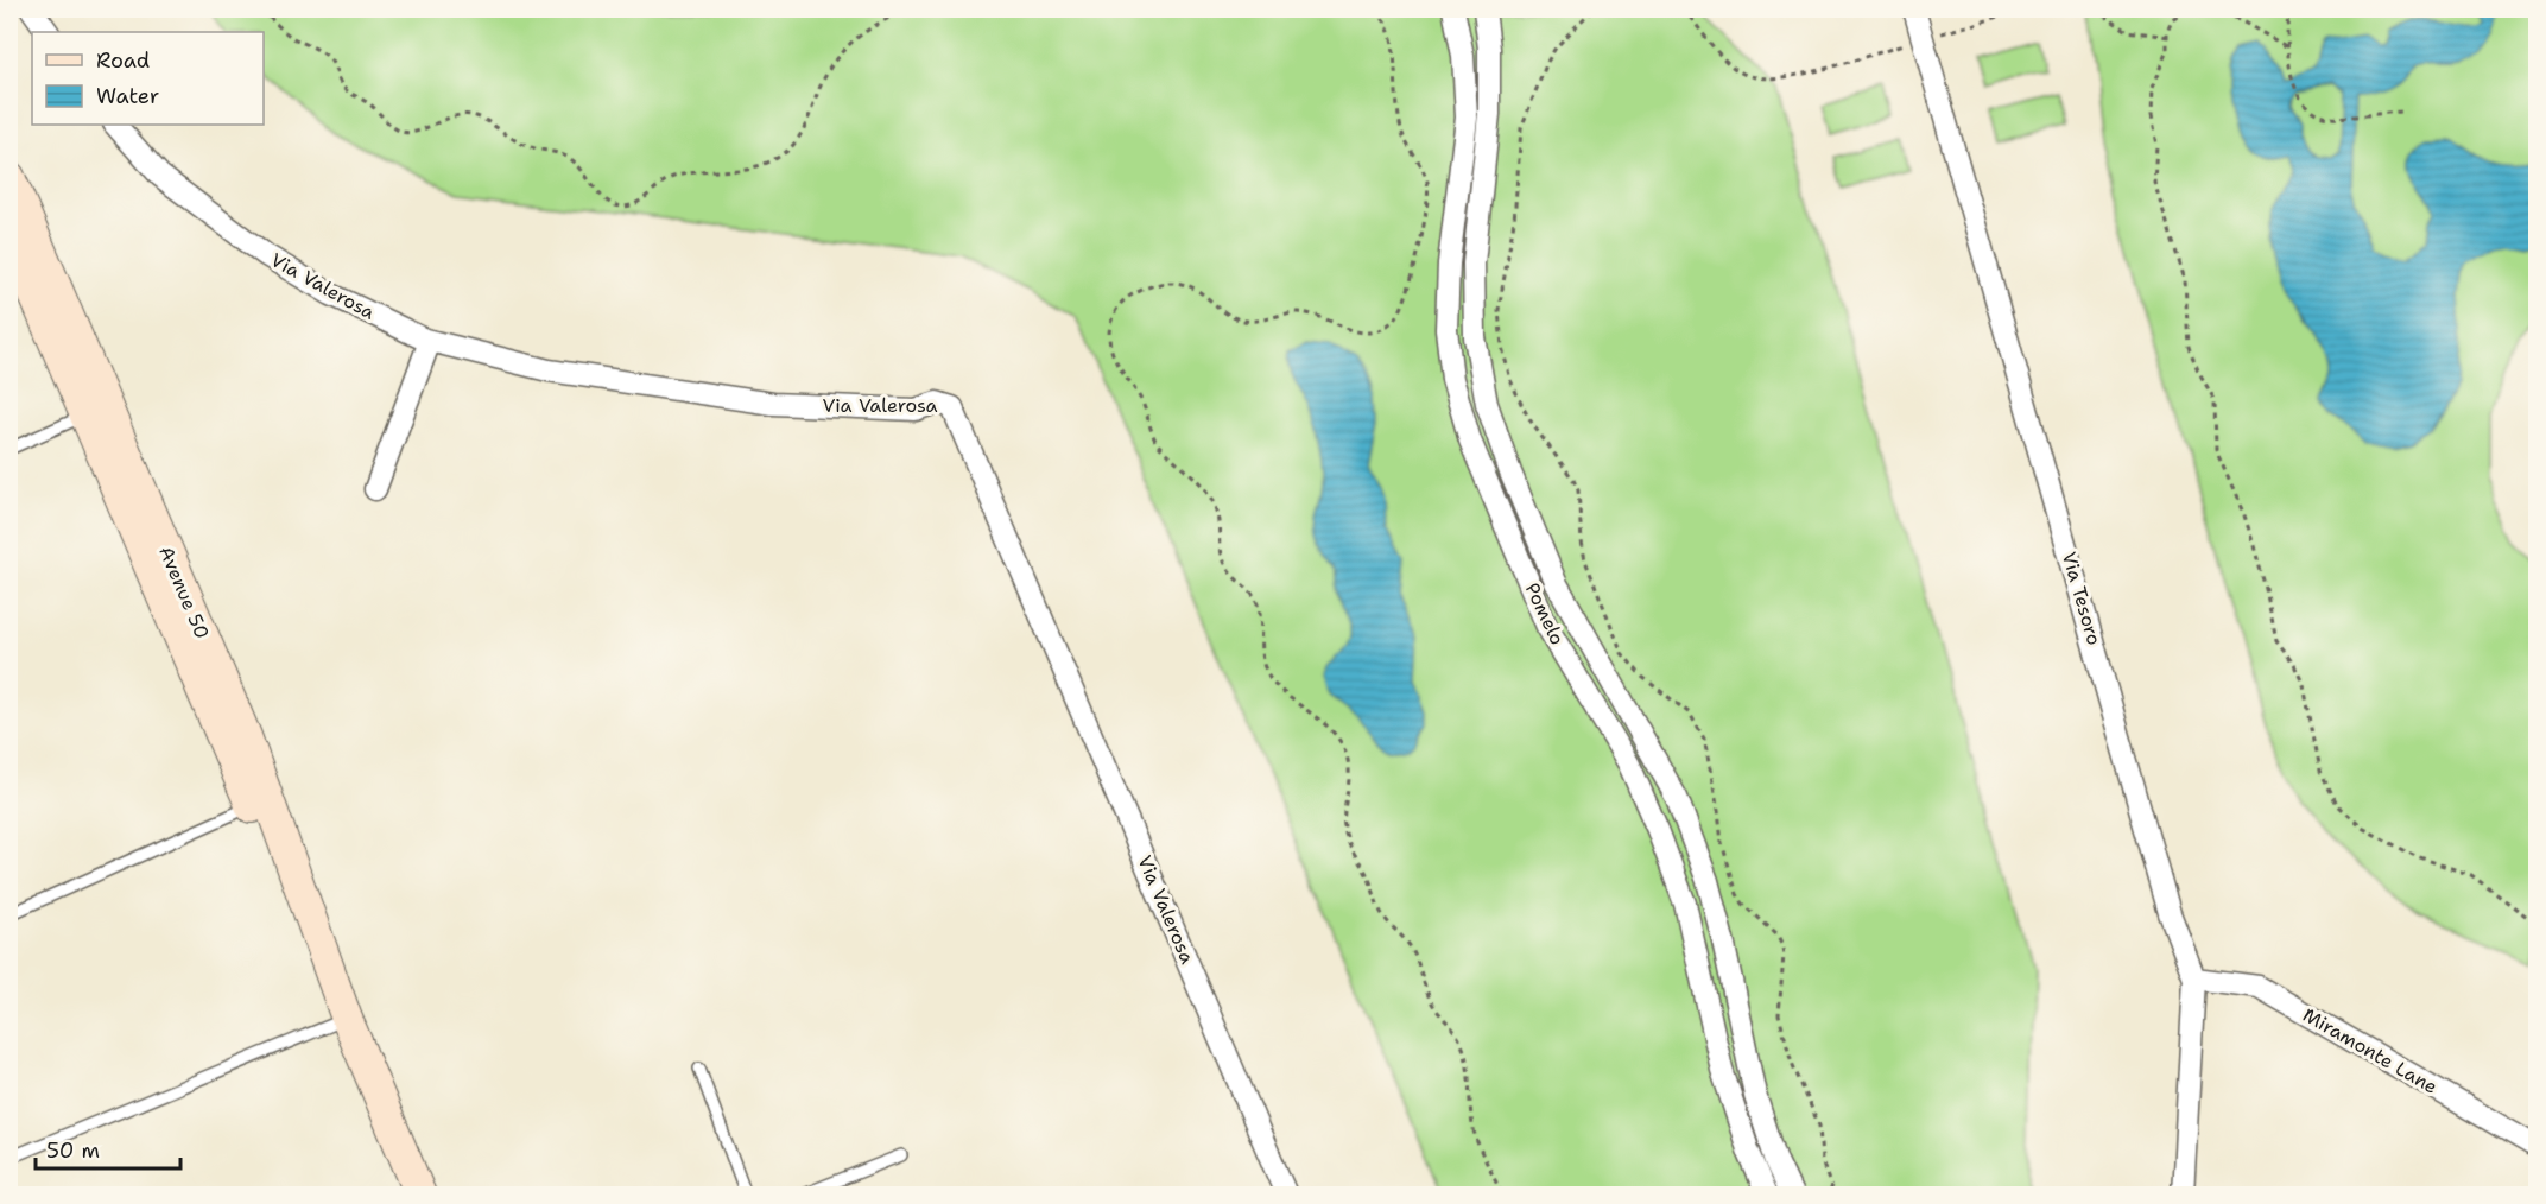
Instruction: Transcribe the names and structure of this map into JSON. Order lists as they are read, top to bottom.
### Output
{
  "streets": {
    "main road": ["Avenue 50"],
    "street": [
      "Via Valerosa",
      "Via Tesoro",
      "Pomelo",
      "Miramonte Lane"
    ]
  },
  "crossings": [
    ["Via Tesoro", "Miramonte Lane"]
  ],
  "legend": ["Road", "Water"],
  "scale_bar": "50 m"
}
